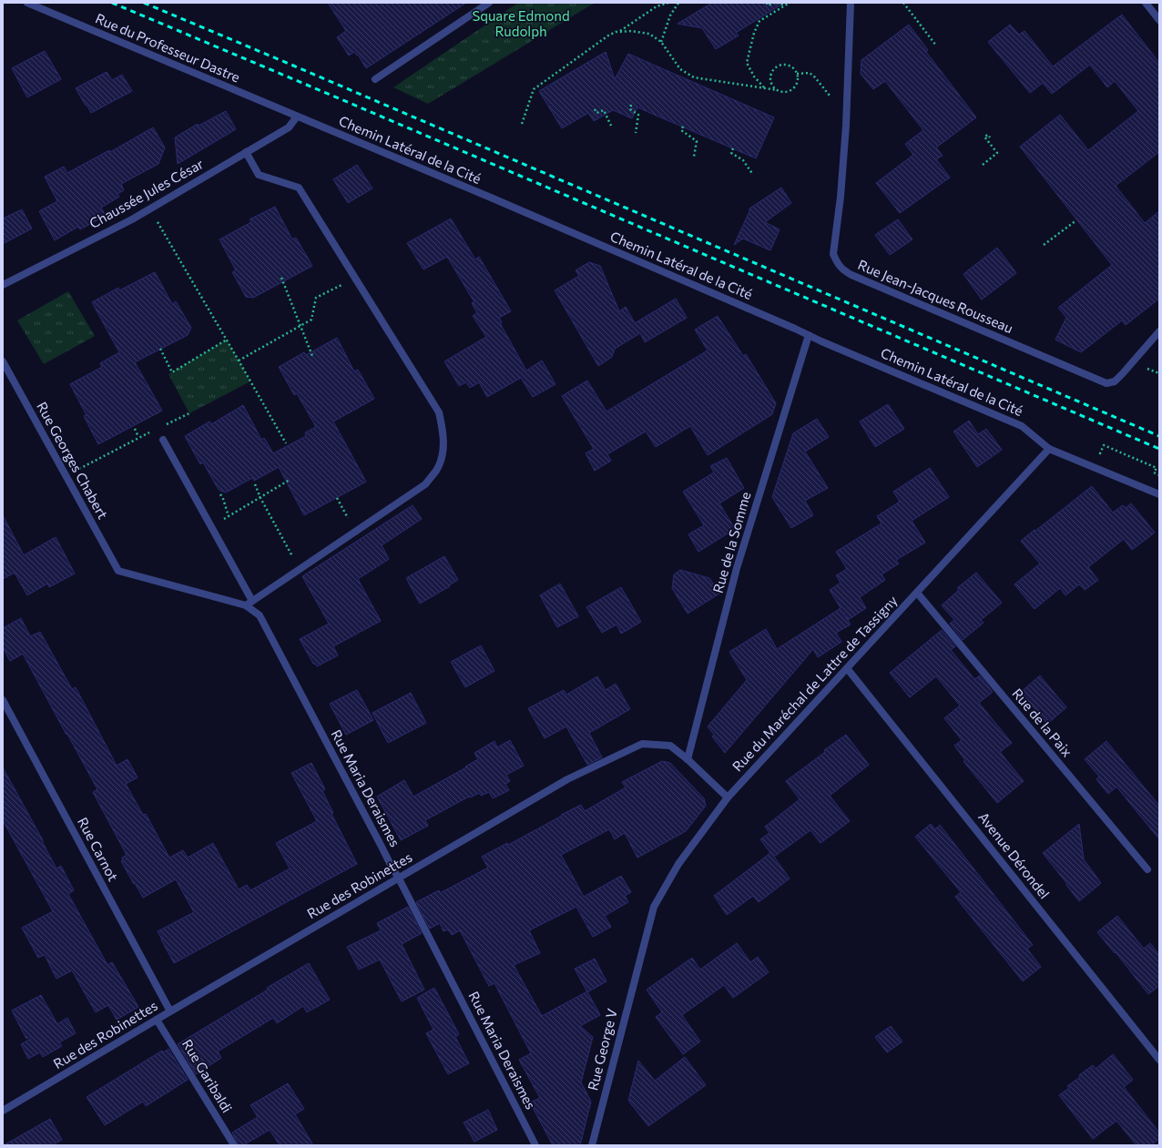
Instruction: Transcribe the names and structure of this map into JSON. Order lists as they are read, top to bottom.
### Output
{
  "streets": {
    "street": [
      "Rue du Professeur Dastre",
      "Chemin Latéral de la Cité",
      "Chaussée Jules César",
      "Rue Jean-Jacques Rousseau",
      "Rue Georges Chabert",
      "Rue de la Somme",
      "Rue du Maréchal de Lattre de Tassigny",
      "Rue de la Paix",
      "Rue Maria Deraismes",
      "Rue Carnot",
      "Avenue Dérondel",
      "Rue des Robinettes",
      "Rue George V",
      "Rue Garibaldi"
    ]
  },
  "crossings": [
    ["Rue du Professeur Dastre", "Chemin Latéral de la Cité"],
    ["Rue du Professeur Dastre", "Chaussée Jules César"],
    ["Chemin Latéral de la Cité", "Chaussée Jules César"],
    ["Chemin Latéral de la Cité", "Rue de la Somme"],
    ["Chemin Latéral de la Cité", "Rue du Maréchal de Lattre de Tassigny"],
    ["Rue Georges Chabert", "Rue Maria Deraismes"],
    ["Rue de la Somme", "Rue des Robinettes"],
    ["Rue du Maréchal de Lattre de Tassigny", "Rue de la Paix"],
    ["Rue du Maréchal de Lattre de Tassigny", "Avenue Dérondel"],
    ["Rue du Maréchal de Lattre de Tassigny", "Rue des Robinettes"],
    ["Rue du Maréchal de Lattre de Tassigny", "Rue George V"],
    ["Rue Maria Deraismes", "Rue des Robinettes"],
    ["Rue Carnot", "Rue des Robinettes"],
    ["Rue des Robinettes", "Rue Garibaldi"]
  ],
  "parks": ["Square Edmond Rudolph"]
}
